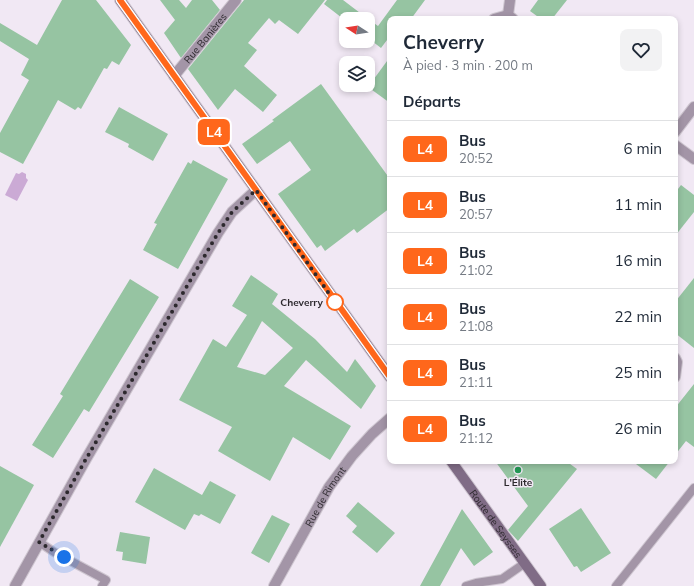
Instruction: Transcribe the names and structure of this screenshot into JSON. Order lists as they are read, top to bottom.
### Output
{
  "streets": {
    "main road": ["Route de Seysses"],
    "street": ["Rue Banières", "Rue de Rimont"]
  },
  "places": ["Cheverry", "L'Élite"],
  "lines": ["bus line L4"],
  "north": "left",
  "page": {
    "on_map": "L4",
    "heading": [
      ["Cheverry", "À pied · 3 min · 200 m"],
      "Départs"
    ],
    "list": [
      {
        "mark": "L4",
        "name": "Bus",
        "note": "20:52",
        "value": "6 min"
      },
      {
        "mark": "L4",
        "name": "Bus",
        "note": "20:57",
        "value": "11 min"
      },
      {
        "mark": "L4",
        "name": "Bus",
        "note": "21:02",
        "value": "16 min"
      },
      {
        "mark": "L4",
        "name": "Bus",
        "note": "21:08",
        "value": "22 min"
      },
      {
        "mark": "L4",
        "name": "Bus",
        "note": "21:11",
        "value": "25 min"
      },
      {
        "mark": "L4",
        "name": "Bus",
        "note": "21:12",
        "value": "26 min"
      }
    ]
  }
}
